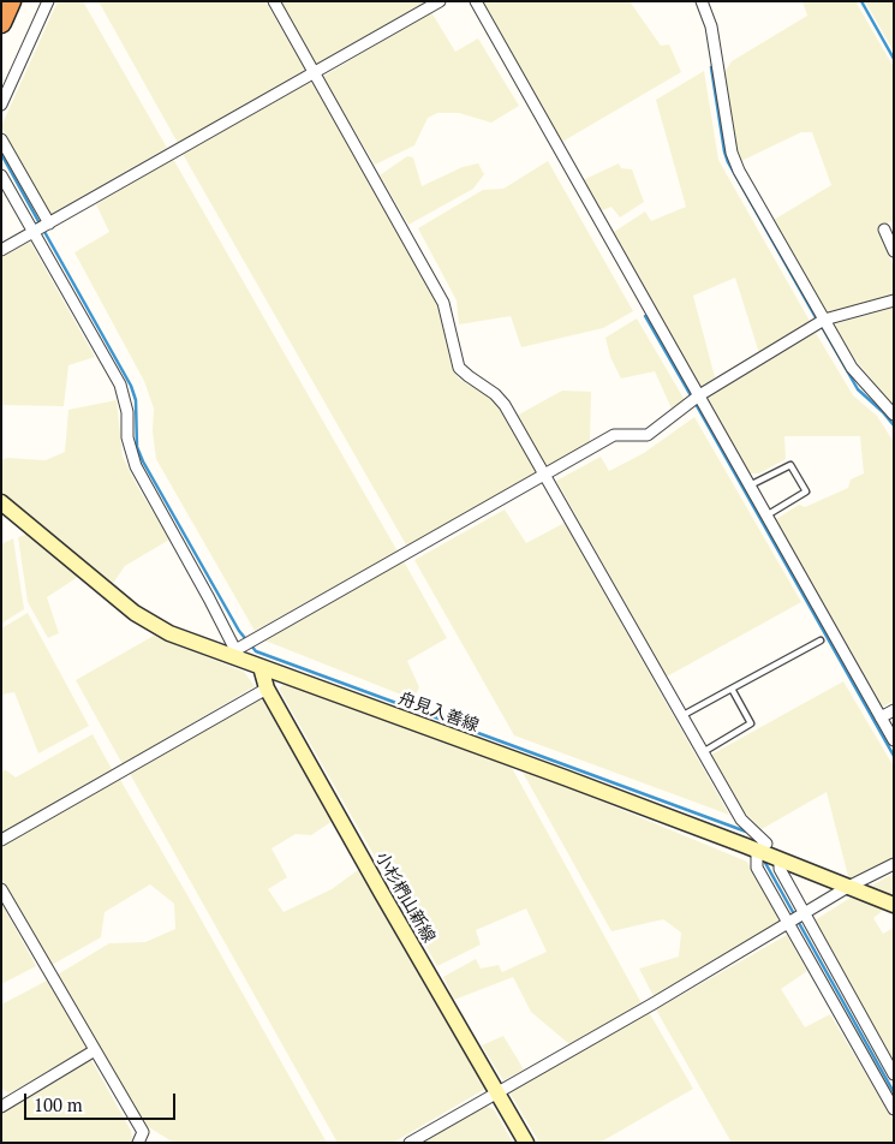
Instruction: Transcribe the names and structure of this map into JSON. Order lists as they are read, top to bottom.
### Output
{
  "streets": {
    "main road": ["舟見入善線", "小杉椚山新線"]
  },
  "crossings": [
    ["舟見入善線", "小杉椚山新線"]
  ],
  "scale_bar": "100 m"
}
